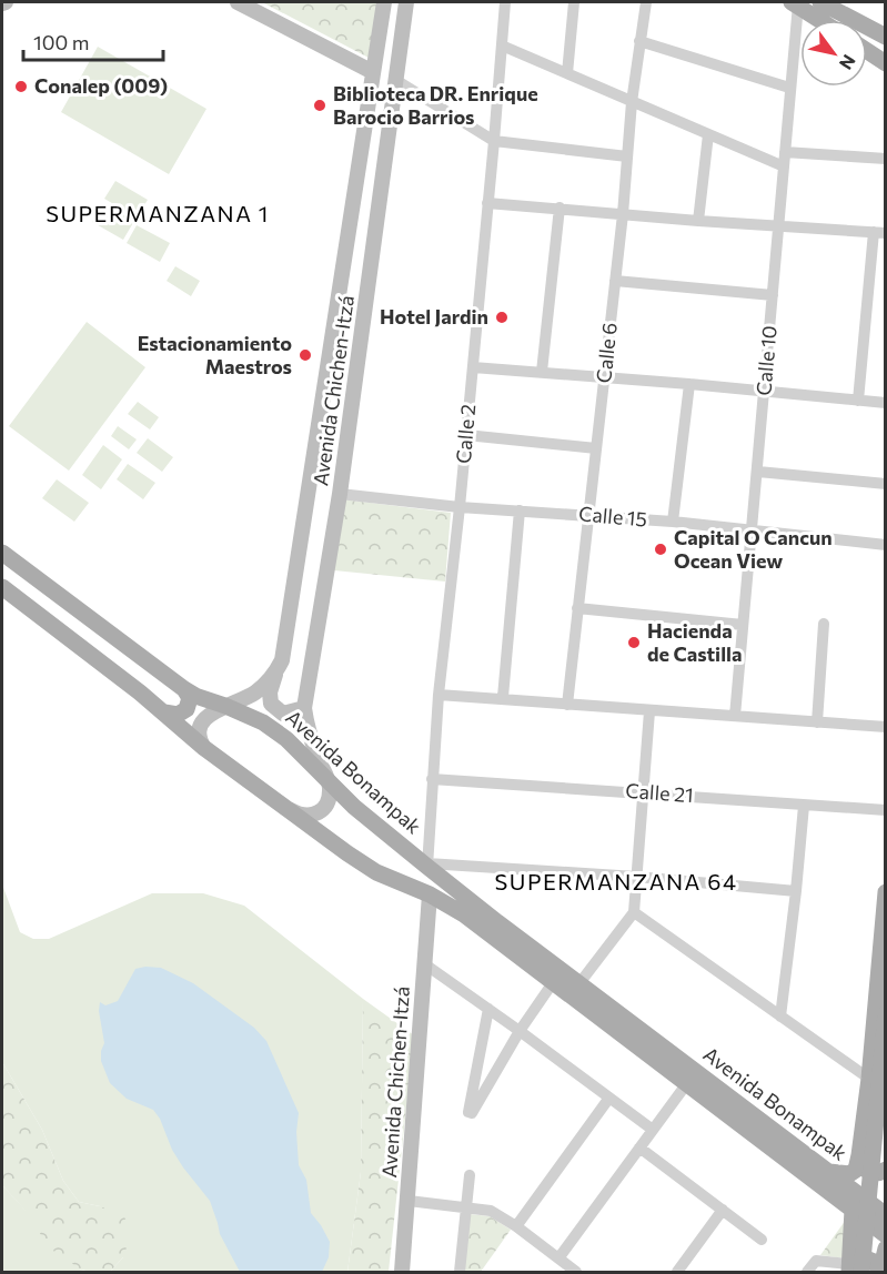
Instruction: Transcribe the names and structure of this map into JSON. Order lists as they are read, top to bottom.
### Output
{
  "streets": {
    "main road": ["Avenida Chichen-Itzá", "Avenida Bonampak"],
    "street": [
      "Calle 6",
      "Calle 10",
      "Calle 2",
      "Calle 15",
      "Calle 21"
    ]
  },
  "crossings": [
    ["Calle 6", "Calle 15"],
    ["Calle 10", "Calle 15"],
    ["Avenida Chichen-Itzá", "Calle 15"],
    ["Avenida Chichen-Itzá", "Avenida Bonampak"],
    ["Calle 2", "Calle 15"],
    ["Calle 2", "Avenida Bonampak"],
    ["Calle 2", "Calle 21"]
  ],
  "districts": ["SUPERMANZANA 1", "SUPERMANZANA 64"],
  "places": [
    "Conalep (009)",
    "Biblioteca DR. Enrique Barocio Barrios",
    "Hotel Jardin",
    "Estacionamiento Maestros",
    "Capital O Cancun Ocean View",
    "Hacienda de Castilla"
  ],
  "scale_bar": "100 m",
  "north": "bottom right"
}
